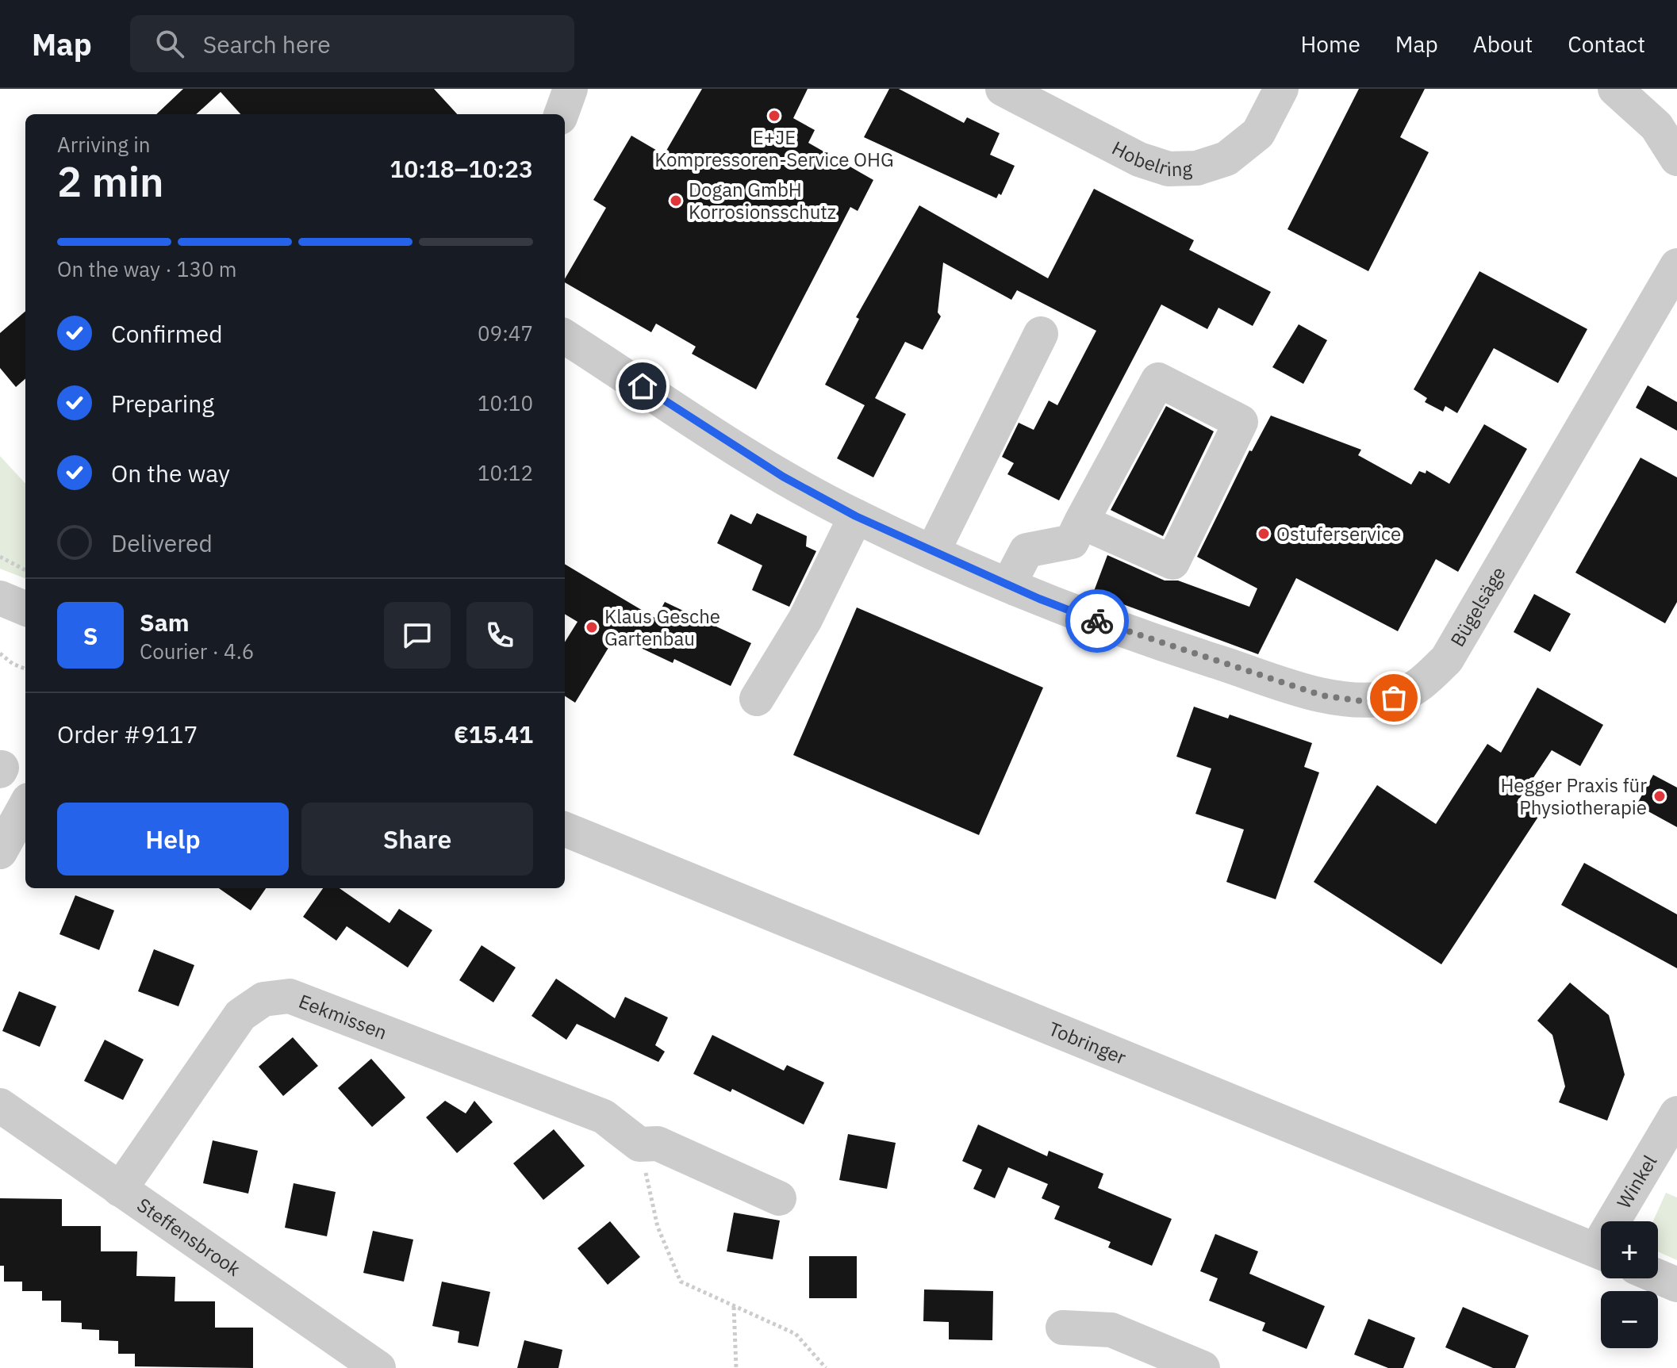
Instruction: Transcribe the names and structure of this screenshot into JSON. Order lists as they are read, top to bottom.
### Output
{
  "streets": {
    "street": [
      "Hobelring",
      "Bügelsäge",
      "Eekmissen",
      "Tobringer",
      "Winkel",
      "Steffensbrook"
    ]
  },
  "crossings": [
    ["Eekmissen", "Steffensbrook"]
  ],
  "places": [
    "E+JE Kompressoren-Service OHG",
    "Dogan GmbH Korrosionsschutz",
    "Ostuferservice",
    "Klaus Gesche Gartenbau",
    "Hegger Praxis für Physiotherapie"
  ],
  "page": {
    "header": "Map",
    "search": "Search here",
    "nav": [
      "Home",
      "Map",
      "About",
      "Contact"
    ],
    "heading": ["2 min", "Arriving in", "10:18–10:23"],
    "panel": [
      "Sam",
      "Courier · 4.6",
      "Order #9117",
      "€15.41"
    ],
    "bar": "On the way · 130 m",
    "list": [
      ["Confirmed", "09:47"],
      ["Preparing", "10:10"],
      ["On the way", "10:12"],
      "Delivered"
    ],
    "round": "S",
    "buttons": ["Help", "Share"],
    "map_buttons": ["+", "−"]
  }
}
